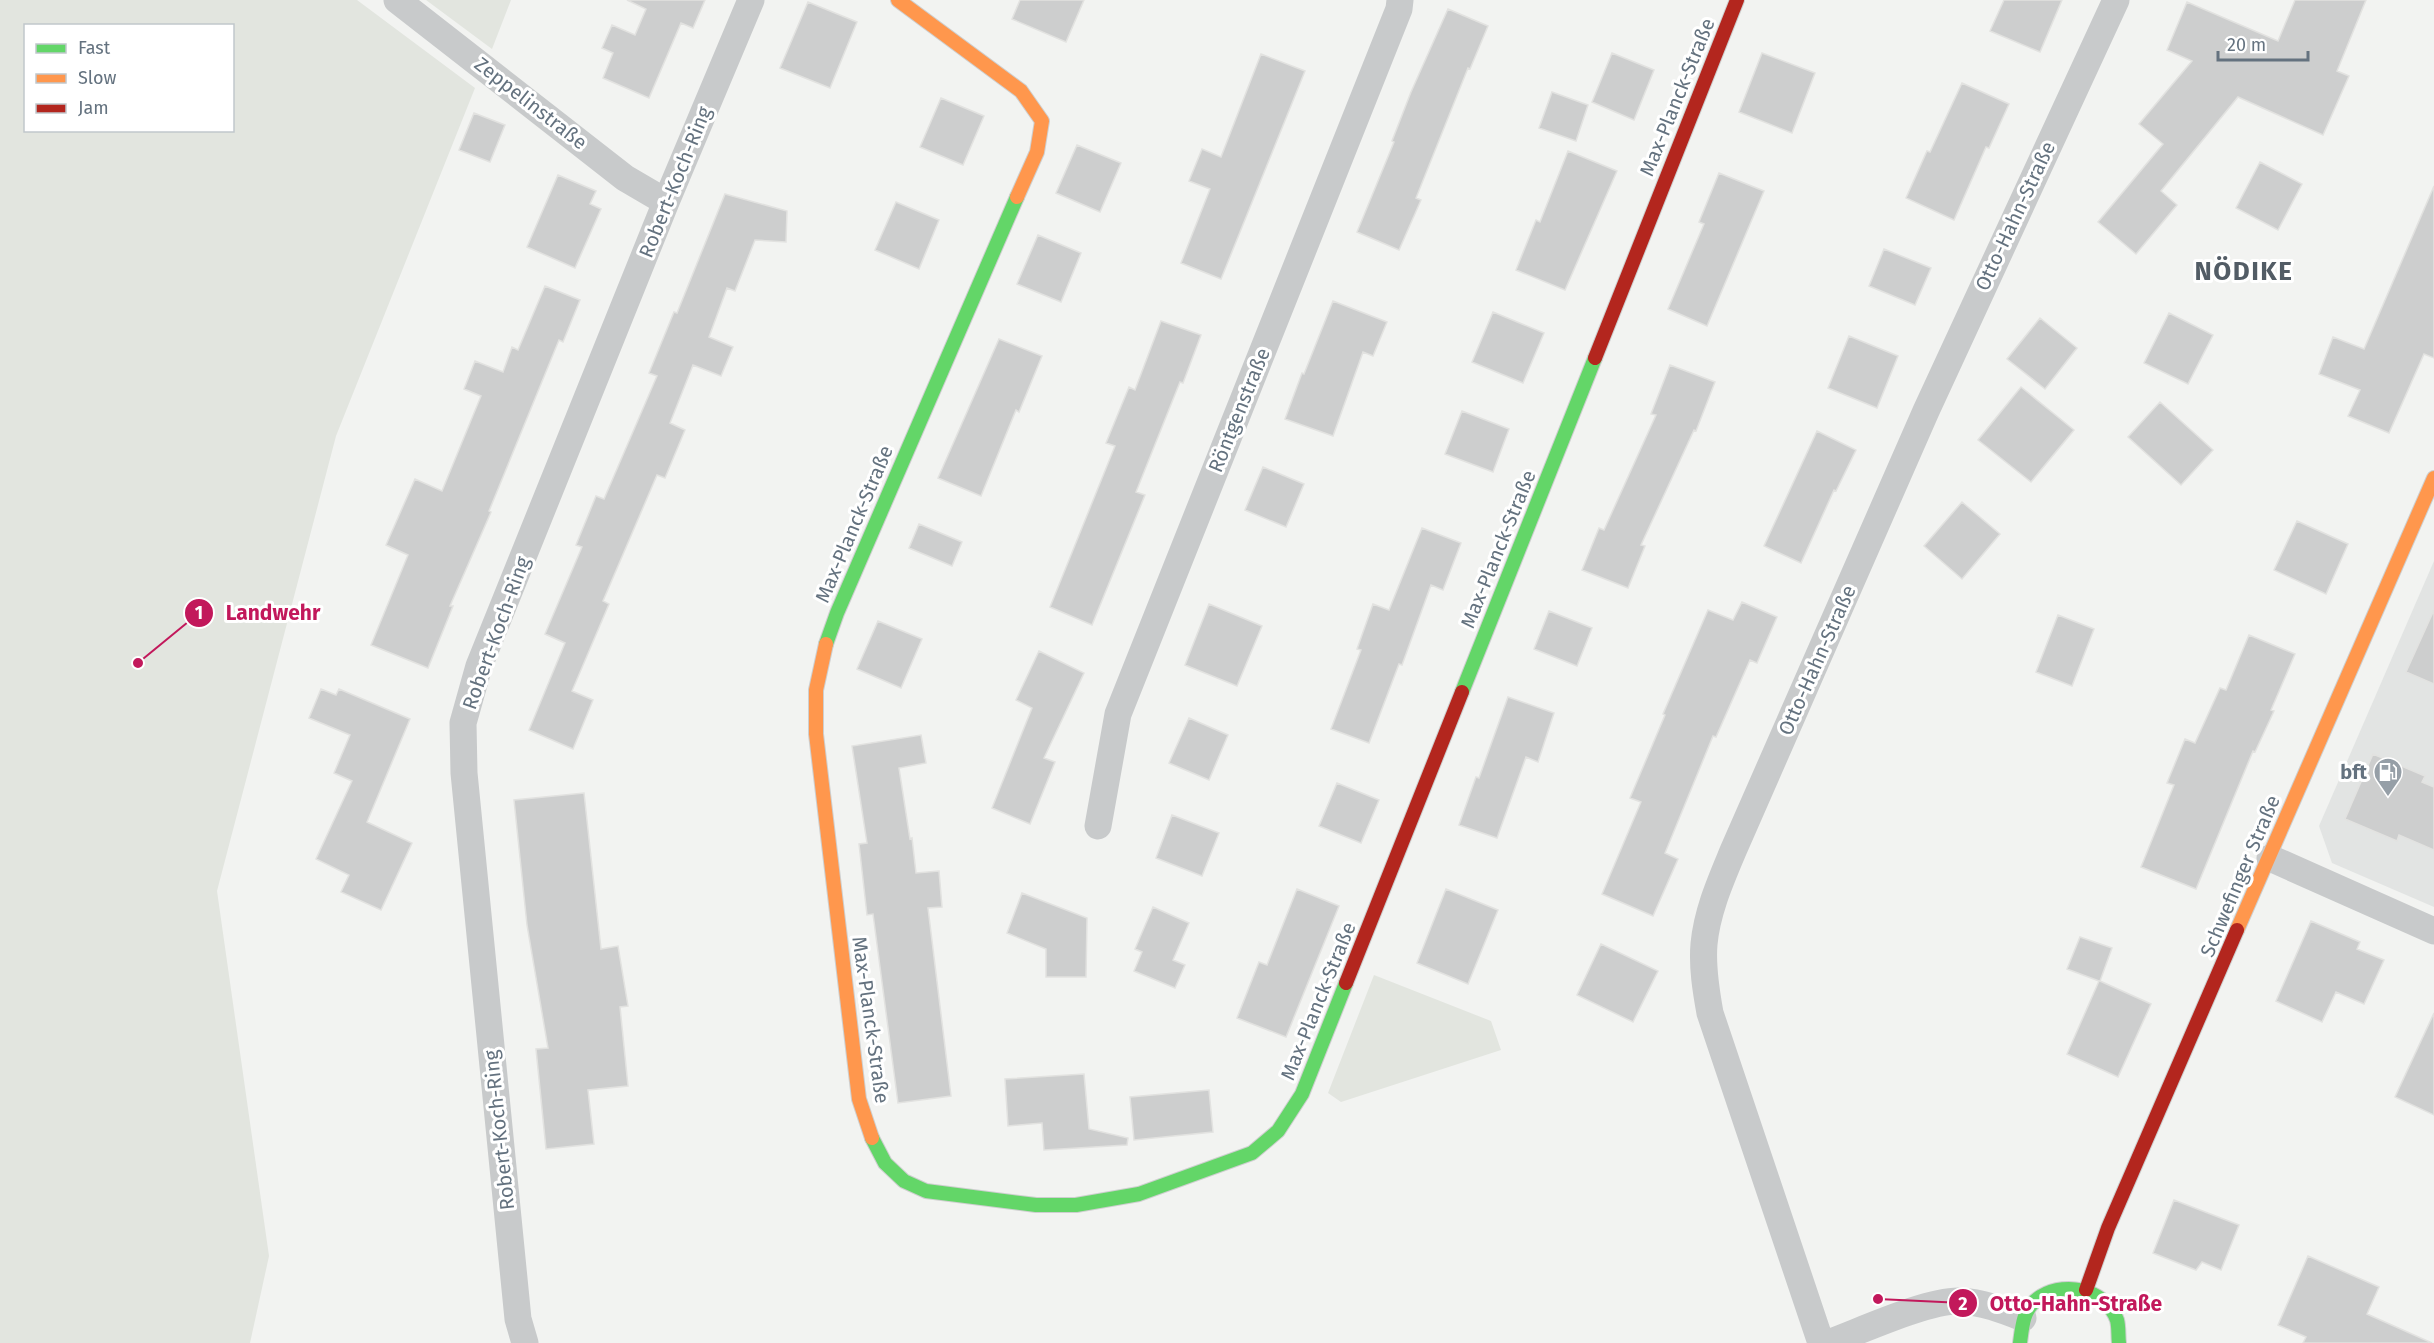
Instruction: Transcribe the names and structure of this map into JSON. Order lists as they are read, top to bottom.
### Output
{
  "streets": {
    "street": [
      "Max-Planck-Straße",
      "Zeppelinstraße",
      "Robert-Koch-Ring",
      "Otto-Hahn-Straße",
      "Röntgenstraße",
      "Schwefinger Straße"
    ]
  },
  "crossings": [
    ["Zeppelinstraße", "Robert-Koch-Ring"]
  ],
  "districts": ["NÖDIKE"],
  "places": {
    "other": ["Landwehr", "Otto-Hahn-Straße"],
    "fuel station": ["bft"]
  },
  "legend": ["Fast", "Slow", "Jam"],
  "scale_bar": "20 m"
}
